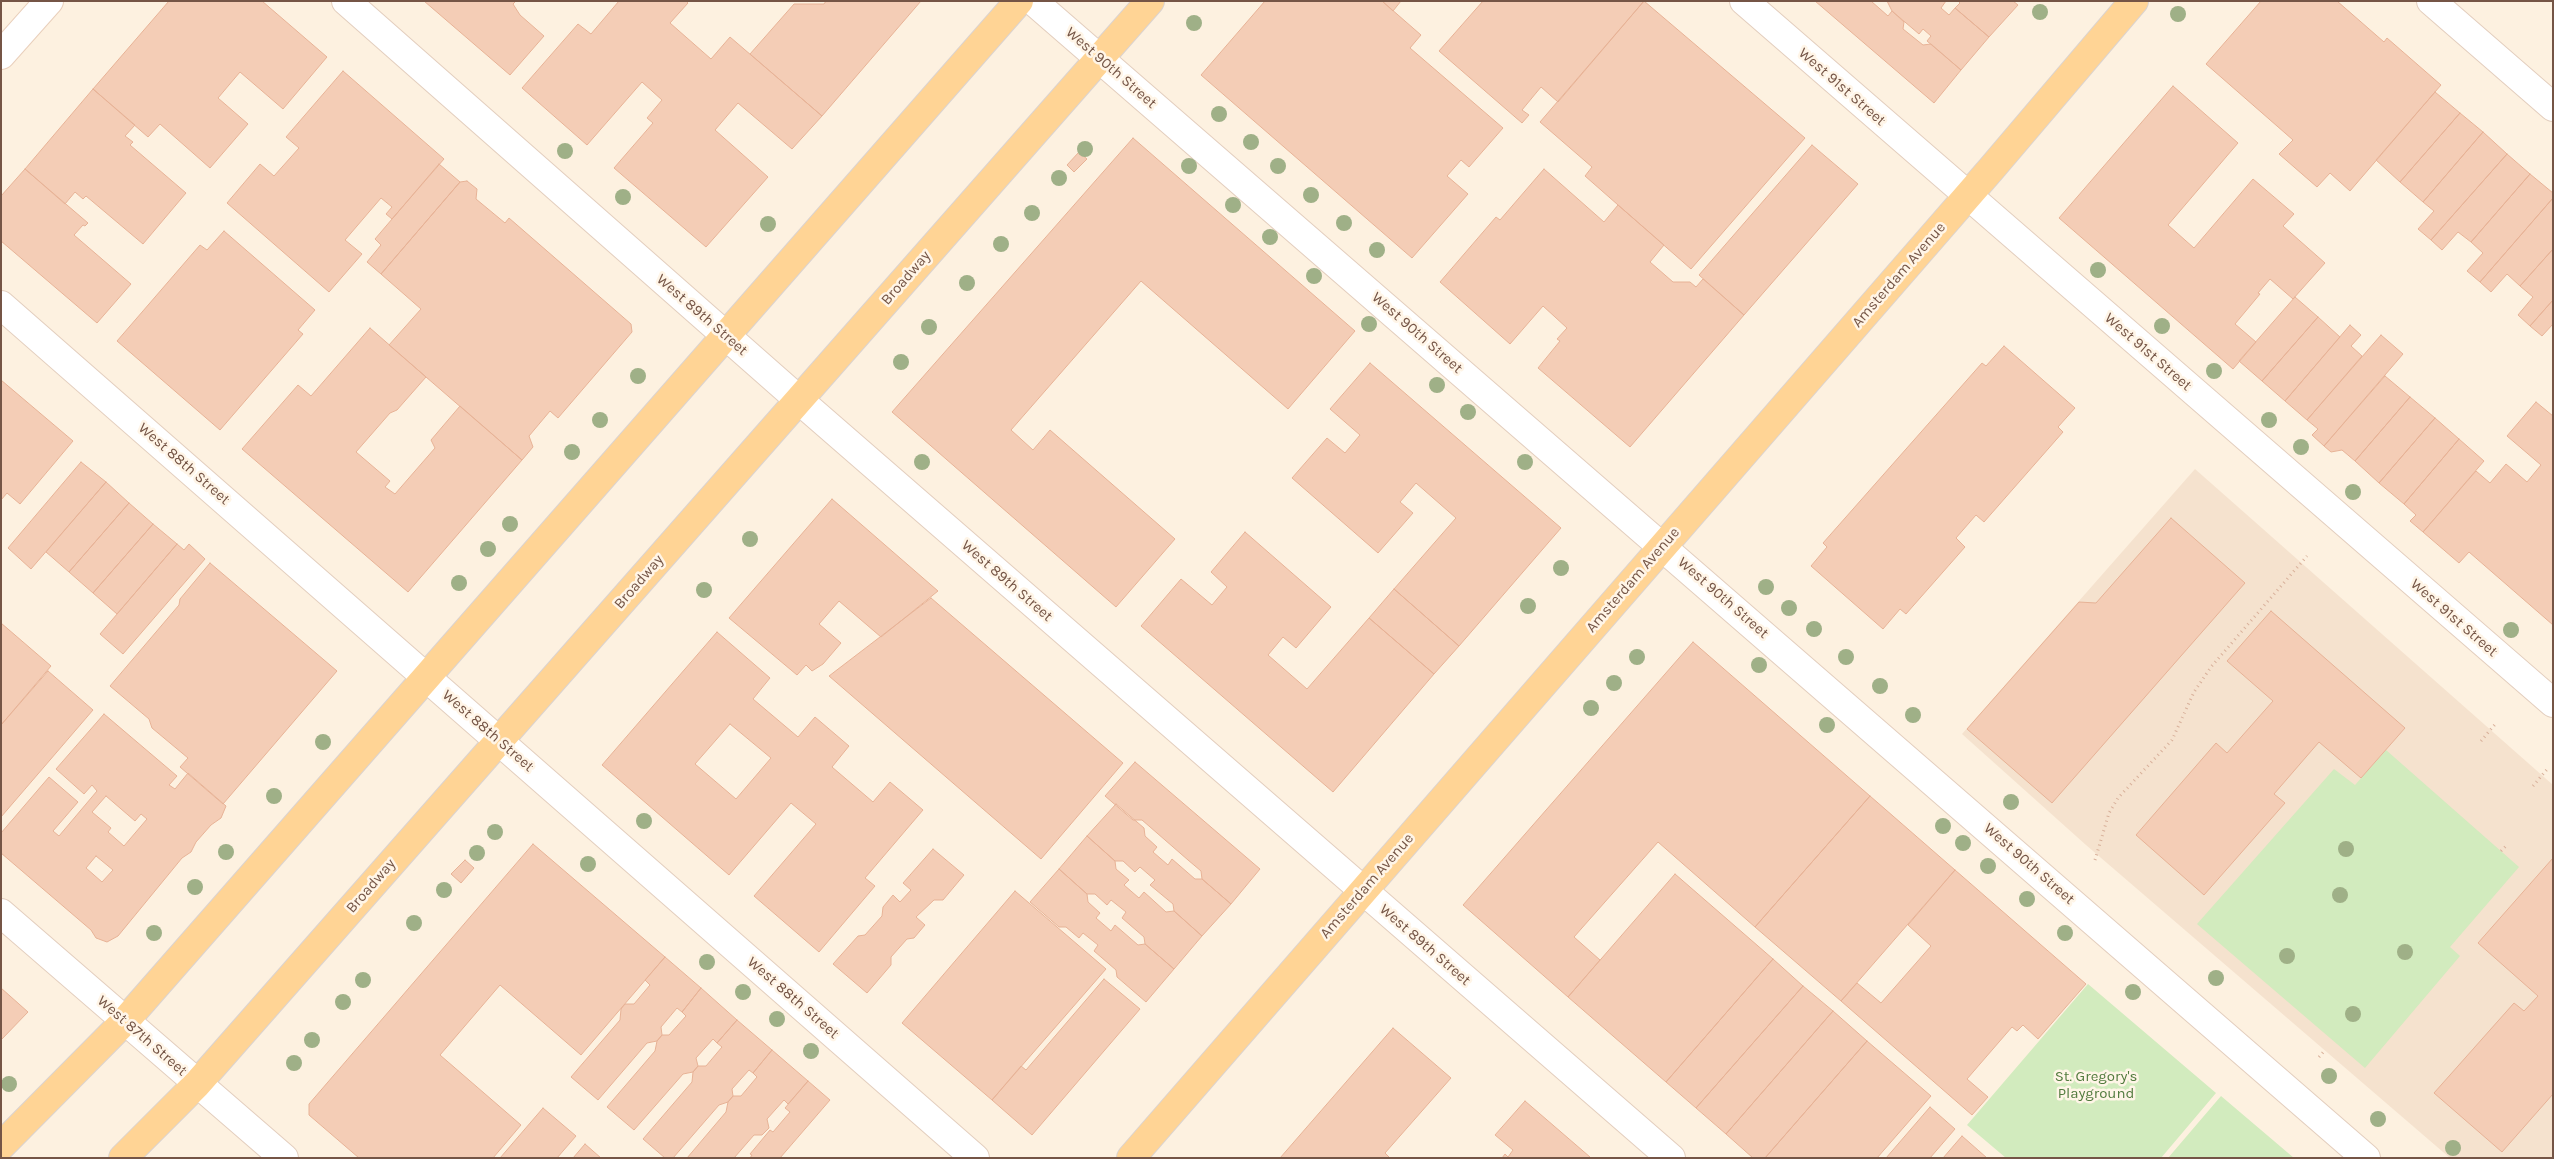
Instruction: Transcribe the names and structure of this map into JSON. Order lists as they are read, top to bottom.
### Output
{
  "streets": {
    "main road": ["Amsterdam Avenue", "Broadway"],
    "street": [
      "West 90th Street",
      "West 91st Street",
      "West 89th Street",
      "West 88th Street",
      "West 87th Street"
    ]
  },
  "crossings": [
    ["West 90th Street", "Amsterdam Avenue"],
    ["West 90th Street", "Broadway"],
    ["West 91st Street", "Amsterdam Avenue"],
    ["Amsterdam Avenue", "West 89th Street"],
    ["Broadway", "West 89th Street"],
    ["Broadway", "West 88th Street"],
    ["Broadway", "West 87th Street"]
  ],
  "parks": ["St. Gregory's Playground"]
}
